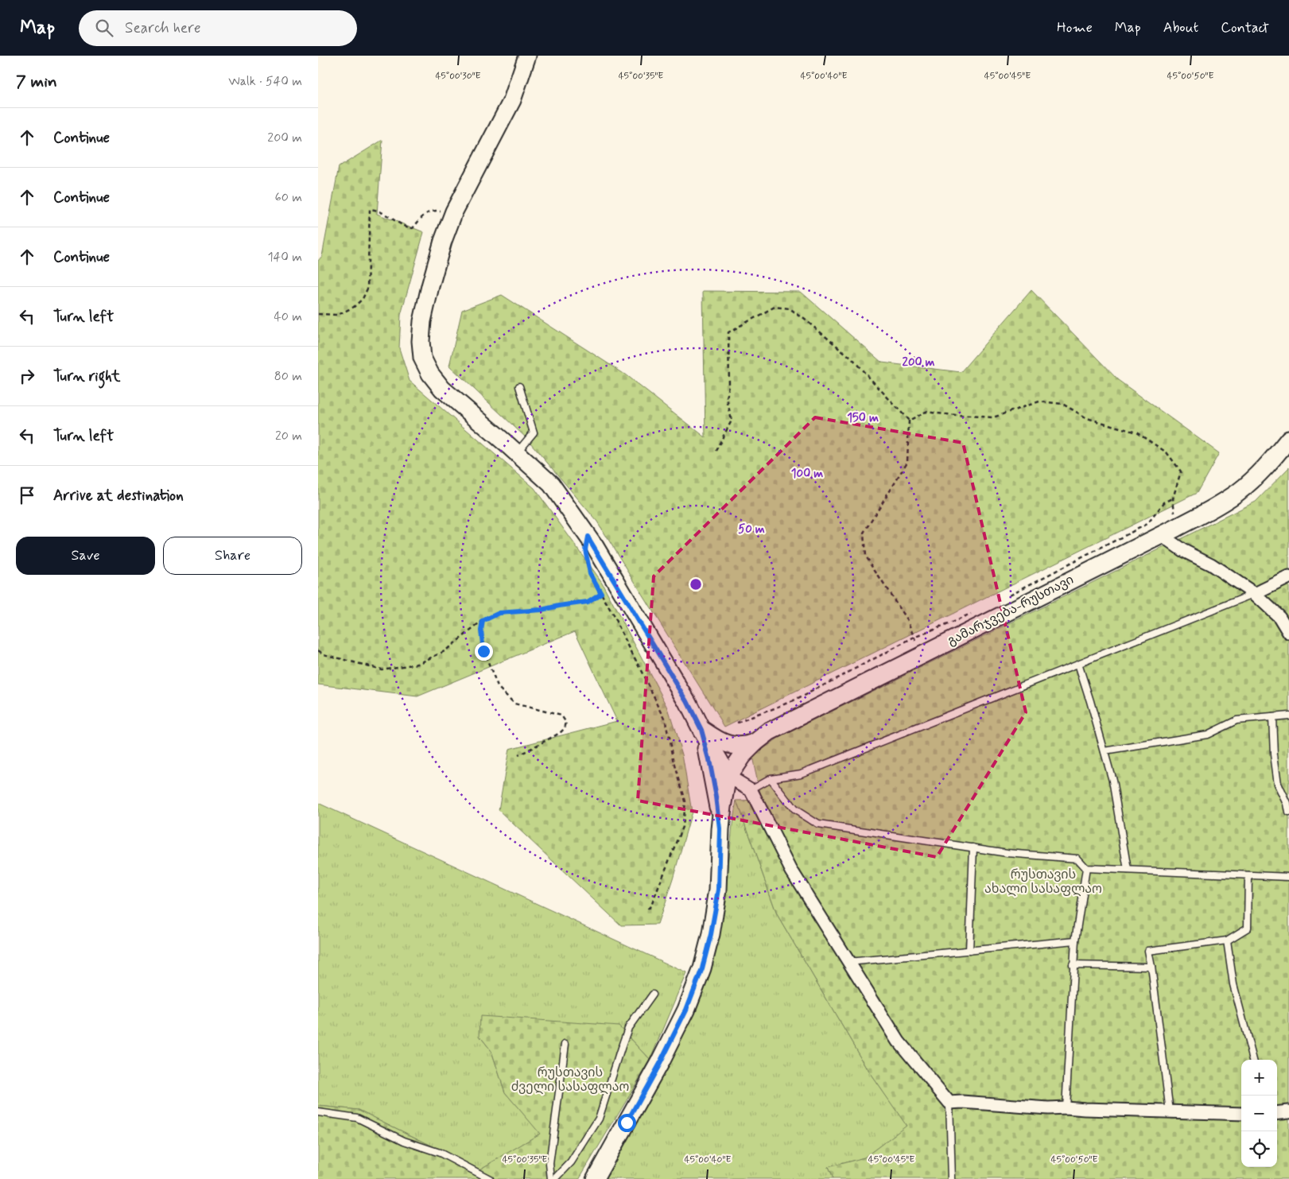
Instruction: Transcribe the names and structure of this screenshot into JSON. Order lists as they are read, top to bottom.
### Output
{
  "streets": {
    "main road": ["გამარჯვება-რუსთავი"]
  },
  "parks": ["რუსთავის ახალი სასაფლაო", "რუსთავის ძველი სასაფლაო"],
  "page": {
    "header": "Map",
    "search": "Search here",
    "nav": [
      "Home",
      "Map",
      "About",
      "Contact"
    ],
    "heading": ["7 min", "Walk · 540 m"],
    "list": [
      ["Continue", "200 m"],
      ["Continue", "60 m"],
      ["Continue", "140 m"],
      ["Turn left", "40 m"],
      ["Turn right", "80 m"],
      ["Turn left", "20 m"],
      "Arrive at destination"
    ],
    "buttons": ["Save", "Share"],
    "map_buttons": ["+", "−"]
  },
  "coordinates": [
    "45°00'30\"E",
    "45°00'35\"E",
    "45°00'40\"E",
    "45°00'45\"E",
    "45°00'50\"E"
  ],
  "rings": [
    "200 m",
    "150 m",
    "100 m",
    "50 m"
  ]
}
